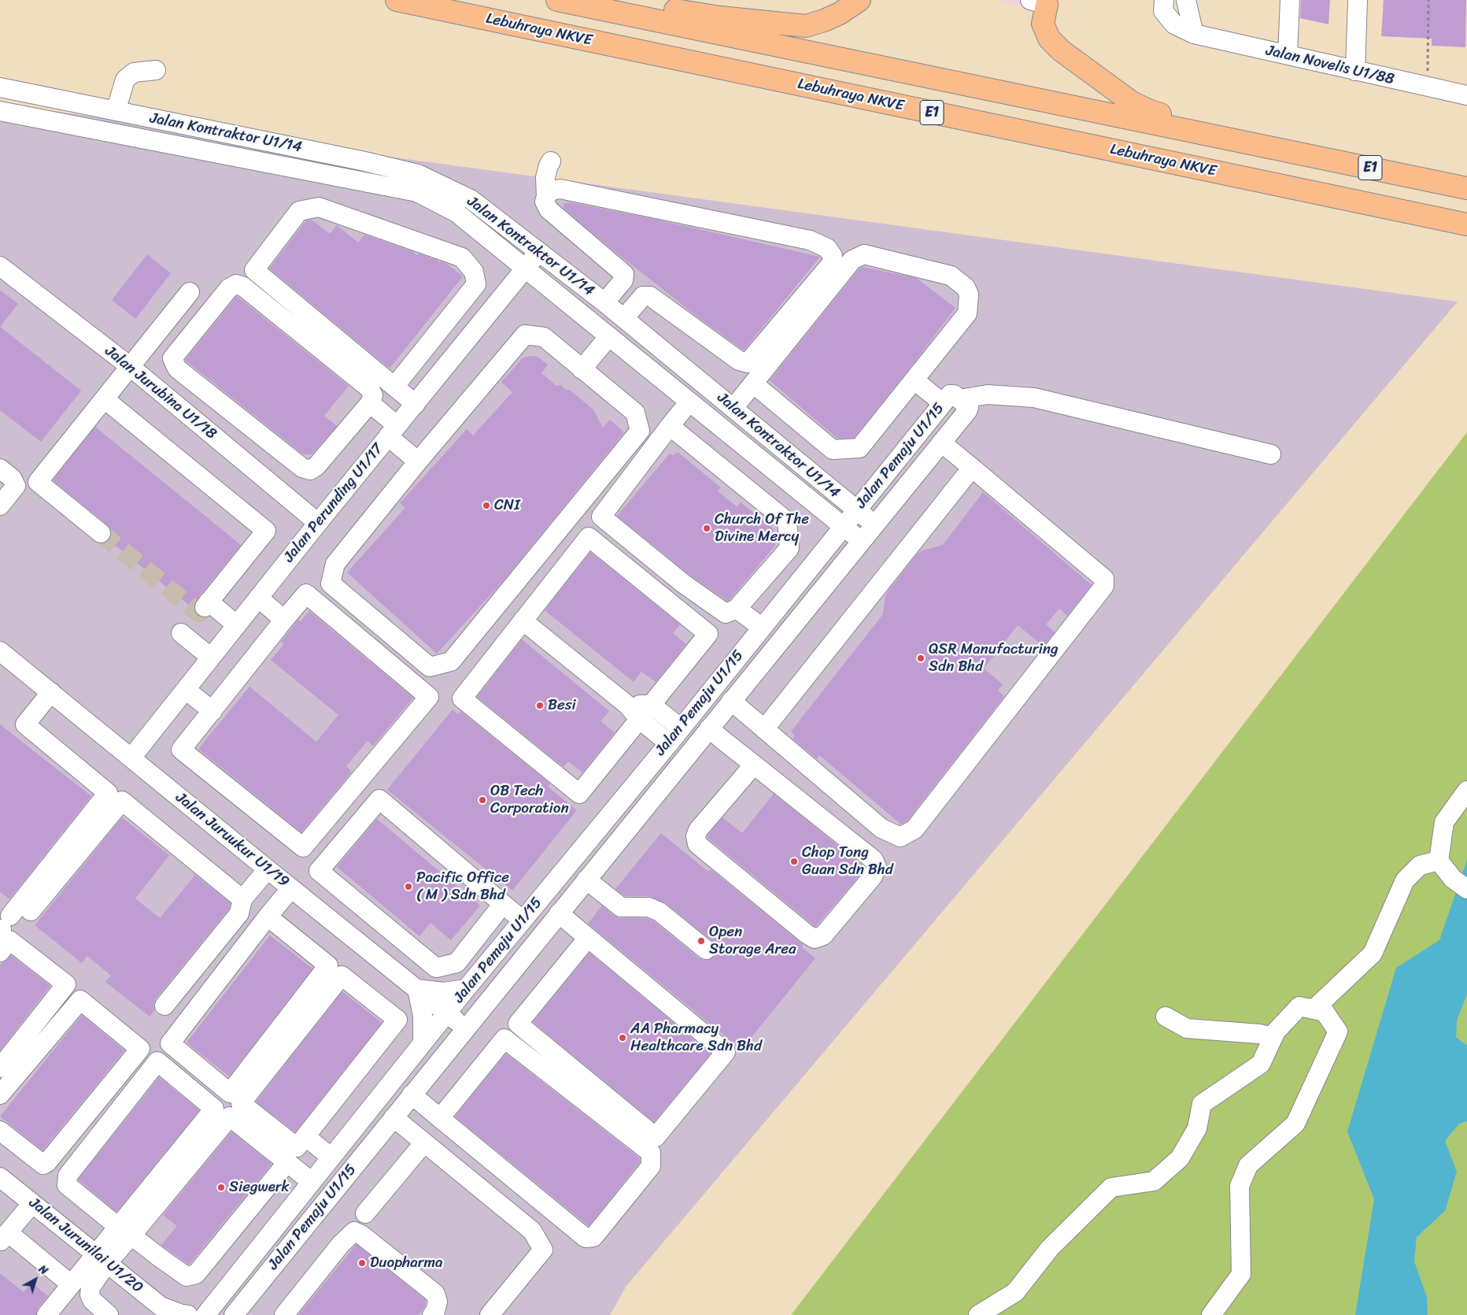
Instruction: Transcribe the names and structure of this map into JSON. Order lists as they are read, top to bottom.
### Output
{
  "streets": {
    "highway": ["Lebuhraya NKVE", "E1"],
    "street": [
      "Jalan Novelis U1/88",
      "Jalan Kontraktor U1/14",
      "Jalan Jurubina U1/18",
      "Jalan Pemaju U1/15",
      "Jalan Perunding U1/17",
      "Jalan Juruukur U1/19",
      "Jalan Jurunilai U1/20"
    ]
  },
  "crossings": [
    ["Jalan Kontraktor U1/14", "Jalan Pemaju U1/15"],
    ["Jalan Kontraktor U1/14", "Jalan Perunding U1/17"],
    ["Jalan Jurubina U1/18", "Jalan Perunding U1/17"],
    ["Jalan Pemaju U1/15", "Jalan Juruukur U1/19"],
    ["Jalan Perunding U1/17", "Jalan Juruukur U1/19"]
  ],
  "places": [
    "CNI",
    "Church Of The Divine Mercy",
    "QSR Manufacturing Sdn Bhd",
    "Besi",
    "OB Tech Corporation",
    "Chop Tong Guan Sdn Bhd",
    "Pacific Office ( M ) Sdn Bhd",
    "Open Storage Area",
    "AA Pharmacy Healthcare Sdn Bhd",
    "Siegwerk",
    "Duopharma"
  ],
  "north": "top right"
}
